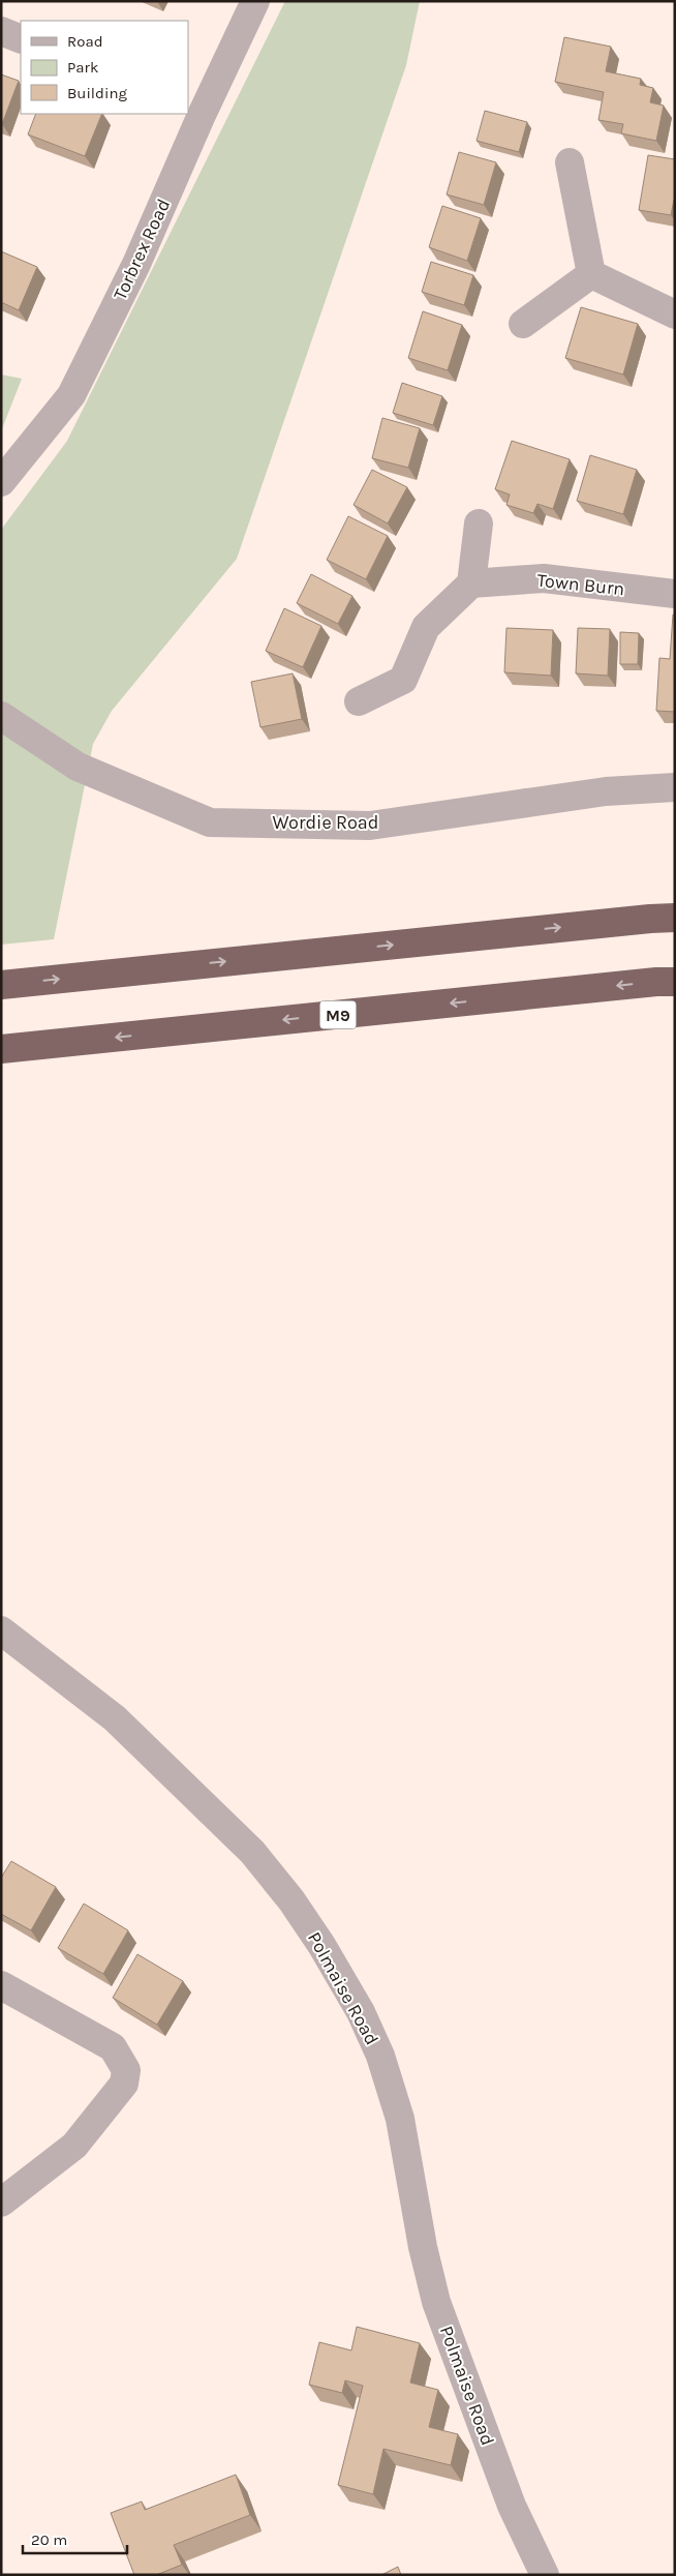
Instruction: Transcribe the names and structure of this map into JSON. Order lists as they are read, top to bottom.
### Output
{
  "streets": {
    "highway": ["M9"],
    "street": [
      "Torbrex Road",
      "Town Burn",
      "Wordie Road",
      "Polmaise Road"
    ]
  },
  "legend": ["Road", "Park", "Building"],
  "scale_bar": "20 m"
}
